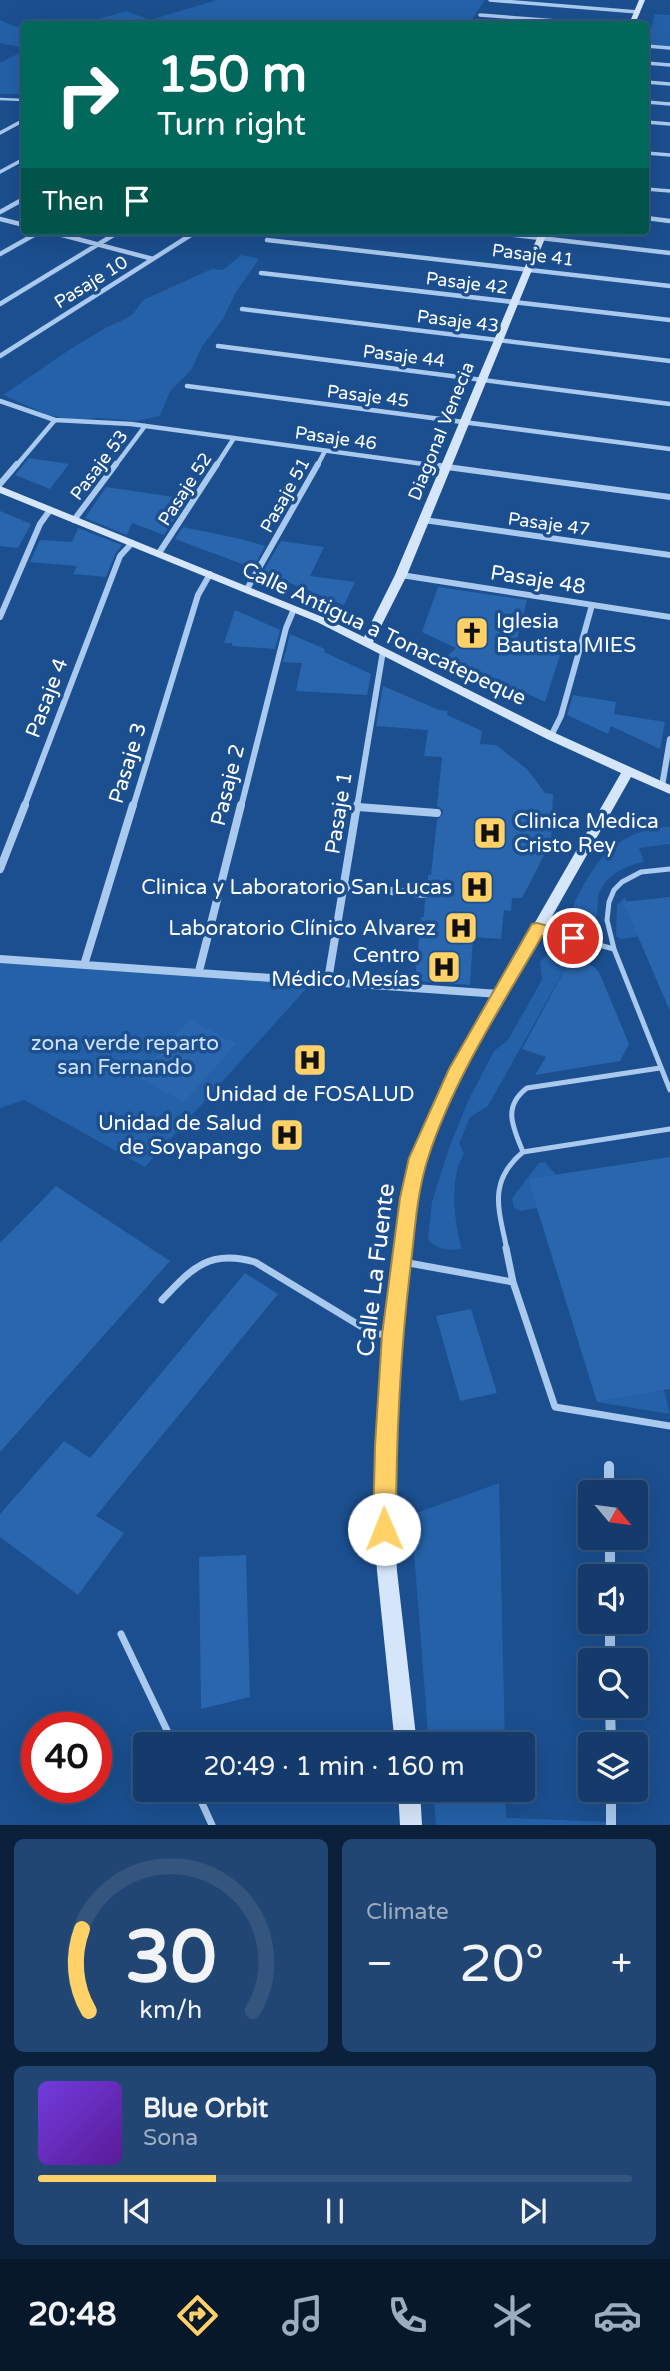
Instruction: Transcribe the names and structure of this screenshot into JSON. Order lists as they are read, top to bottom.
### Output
{
  "streets": {
    "street": [
      "Pasaje 41",
      "Pasaje 10",
      "Pasaje 42",
      "Pasaje 43",
      "Pasaje 44",
      "Pasaje 45",
      "Diagonal Venecia",
      "Pasaje 46",
      "Pasaje 53",
      "Pasaje 52",
      "Pasaje 51",
      "Pasaje 47",
      "Pasaje 48",
      "Calle Antigua a Tonacatepeque",
      "Pasaje 4",
      "Pasaje 3",
      "Pasaje 2",
      "Pasaje 1",
      "Calle La Fuente"
    ]
  },
  "crossings": [
    ["Pasaje 41", "Diagonal Venecia"],
    ["Pasaje 42", "Diagonal Venecia"],
    ["Pasaje 43", "Diagonal Venecia"],
    ["Pasaje 44", "Diagonal Venecia"],
    ["Pasaje 45", "Diagonal Venecia"],
    ["Diagonal Venecia", "Pasaje 46"],
    ["Diagonal Venecia", "Pasaje 47"],
    ["Diagonal Venecia", "Pasaje 48"],
    ["Diagonal Venecia", "Calle Antigua a Tonacatepeque"],
    ["Pasaje 46", "Pasaje 53"],
    ["Pasaje 46", "Pasaje 52"],
    ["Pasaje 46", "Pasaje 51"],
    ["Pasaje 53", "Calle Antigua a Tonacatepeque"],
    ["Pasaje 52", "Calle Antigua a Tonacatepeque"],
    ["Pasaje 51", "Calle Antigua a Tonacatepeque"],
    ["Calle Antigua a Tonacatepeque", "Pasaje 4"],
    ["Calle Antigua a Tonacatepeque", "Pasaje 3"],
    ["Calle Antigua a Tonacatepeque", "Pasaje 2"],
    ["Calle Antigua a Tonacatepeque", "Pasaje 1"],
    ["Calle Antigua a Tonacatepeque", "Calle La Fuente"]
  ],
  "parks": ["zona verde reparto san Fernando"],
  "places": {
    "church": ["Iglesia Bautista MIES"],
    "hospital": [
      "Clinica Medica Cristo Rey",
      "Clinica y Laboratorio San Lucas",
      "Laboratorio Clínico Alvarez",
      "Centro Médico Mesías",
      "Unidad de FOSALUD",
      "Unidad de Salud de Soyapango"
    ]
  },
  "north": "bottom right",
  "page": {
    "turn": ["150 m", "Turn right"],
    "then": "Then",
    "limit": "40",
    "trip": "20:49 · 1 min · 160 m",
    "tile": "Climate",
    "heat": ["−", "20°", "+"],
    "song": ["Blue Orbit", "Sona"],
    "tabs": "20:48",
    "gauge": ["30", "km/h"]
  }
}
